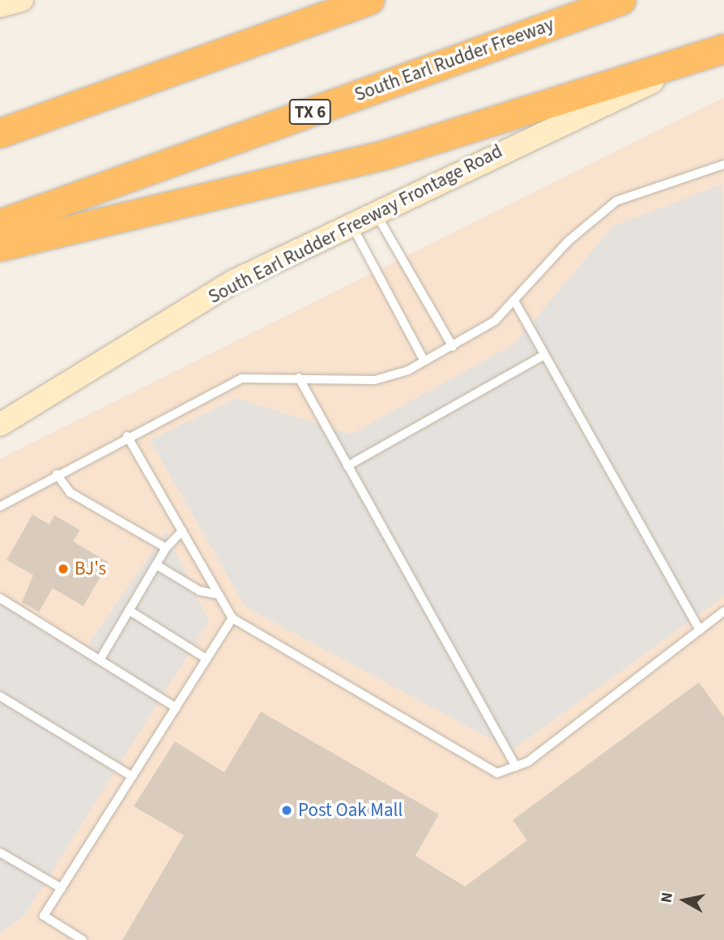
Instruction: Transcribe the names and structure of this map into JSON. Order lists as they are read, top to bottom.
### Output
{
  "streets": {
    "highway": ["South Earl Rudder Freeway", "TX 6"],
    "main road": ["South Earl Rudder Freeway Frontage Road"]
  },
  "places": ["BJ's", "Post Oak Mall"],
  "north": "left"
}
